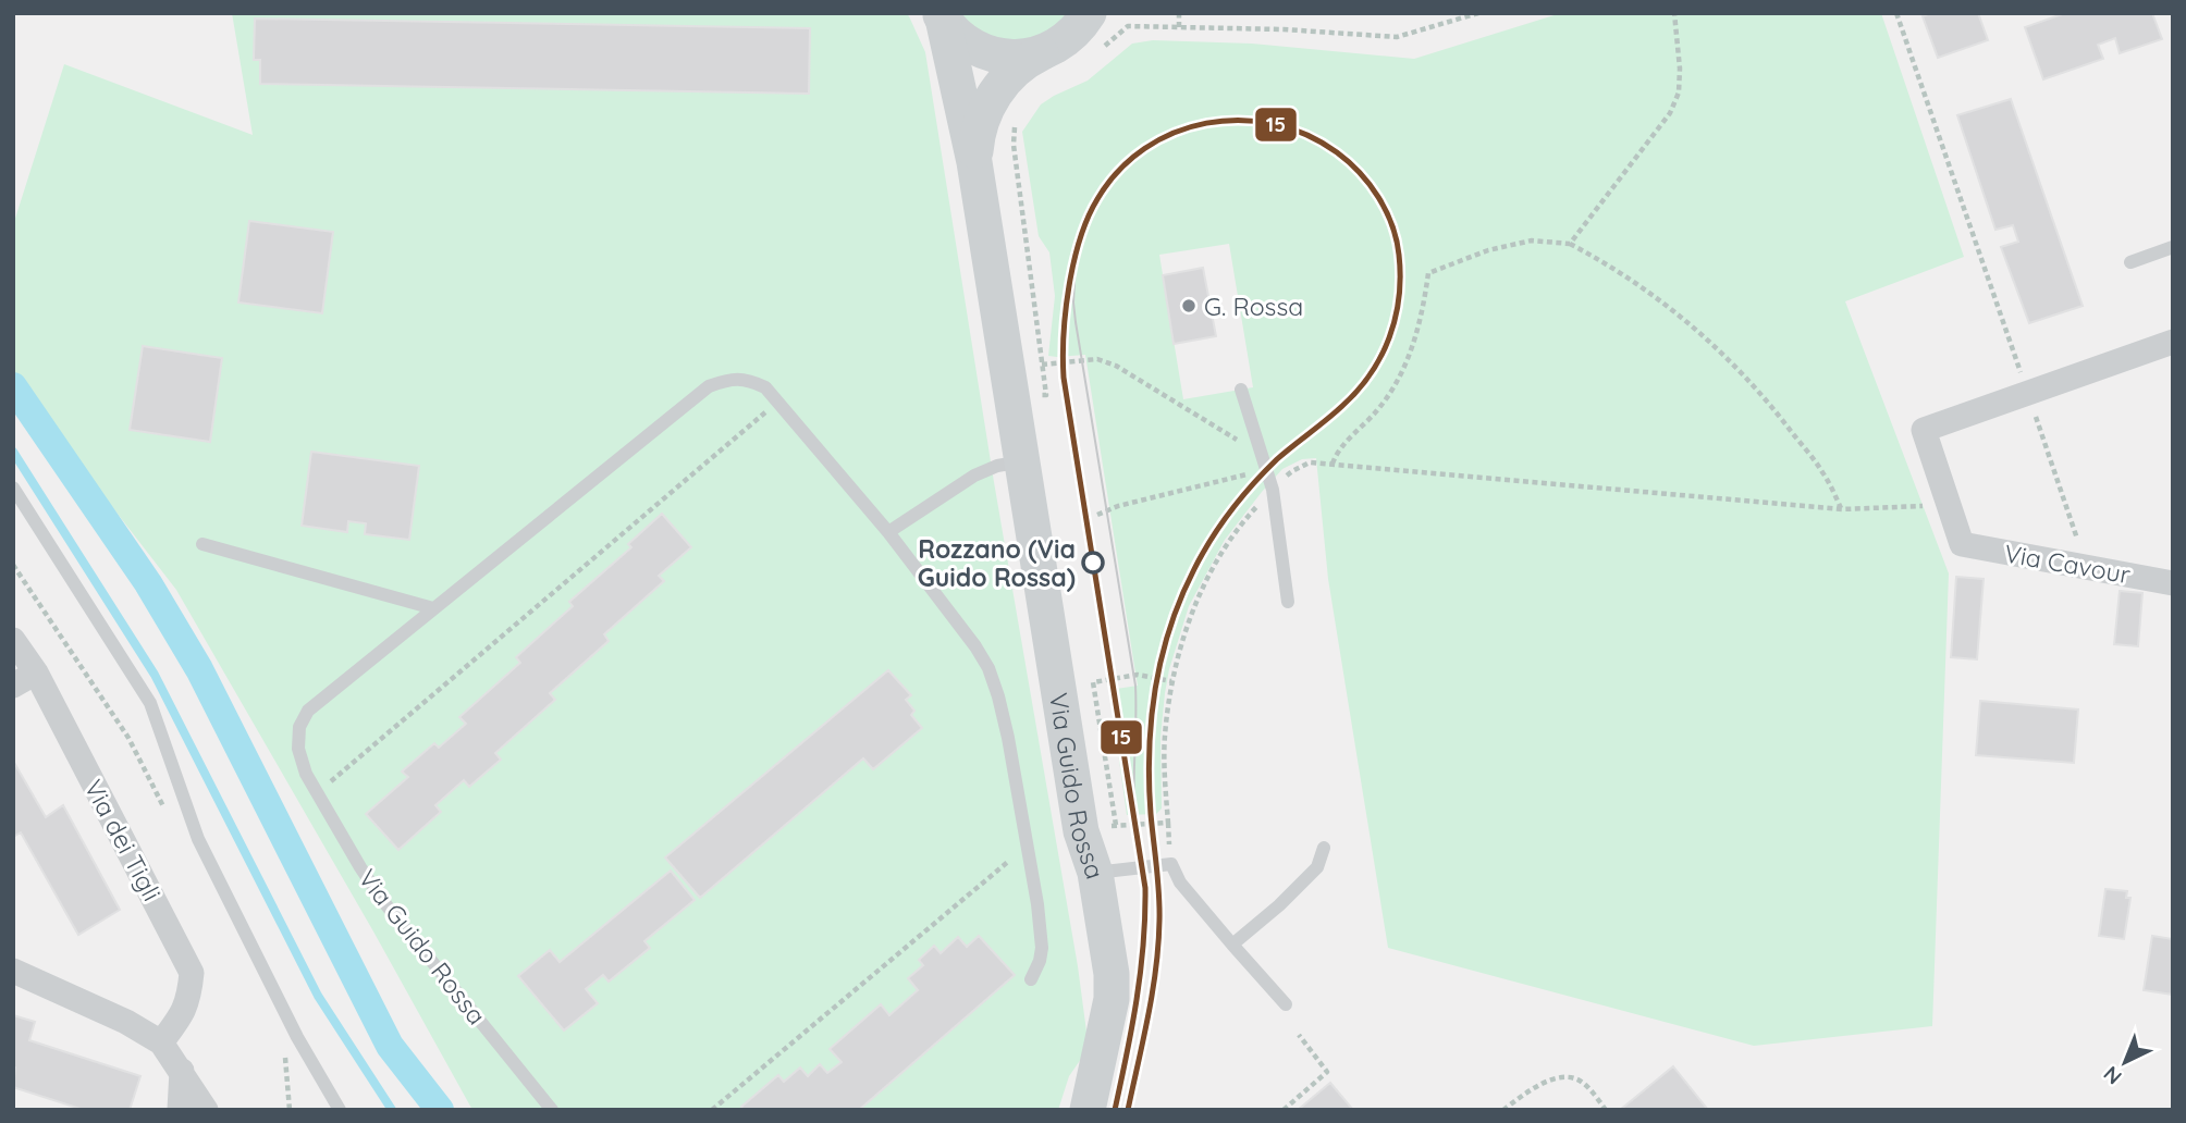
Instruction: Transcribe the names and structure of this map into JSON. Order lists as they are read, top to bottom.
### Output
{
  "streets": {
    "street": ["Via Cavour", "Via Guido Rossa", "Via dei Tigli"]
  },
  "places": ["G. Rossa", "Rozzano (Via Guido Rossa)"],
  "lines": ["transit line 15"],
  "north": "bottom left"
}
